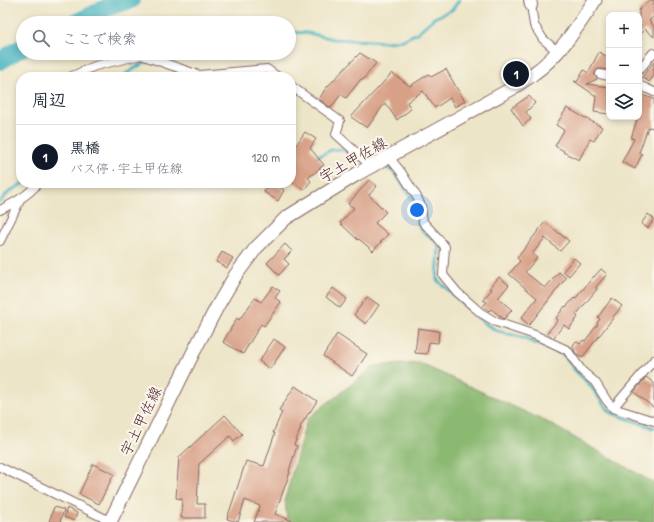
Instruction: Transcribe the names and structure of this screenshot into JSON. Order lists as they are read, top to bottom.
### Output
{
  "streets": {
    "main road": ["宇土甲佐線"]
  },
  "page": {
    "map_buttons": ["+", "−"],
    "search": "ここで検索",
    "pins": "1",
    "heading": "周辺",
    "list": [
      {
        "mark": "1",
        "name": "黒橋",
        "note": "バス停 · 宇土甲佐線",
        "value": "120 m"
      }
    ]
  }
}
